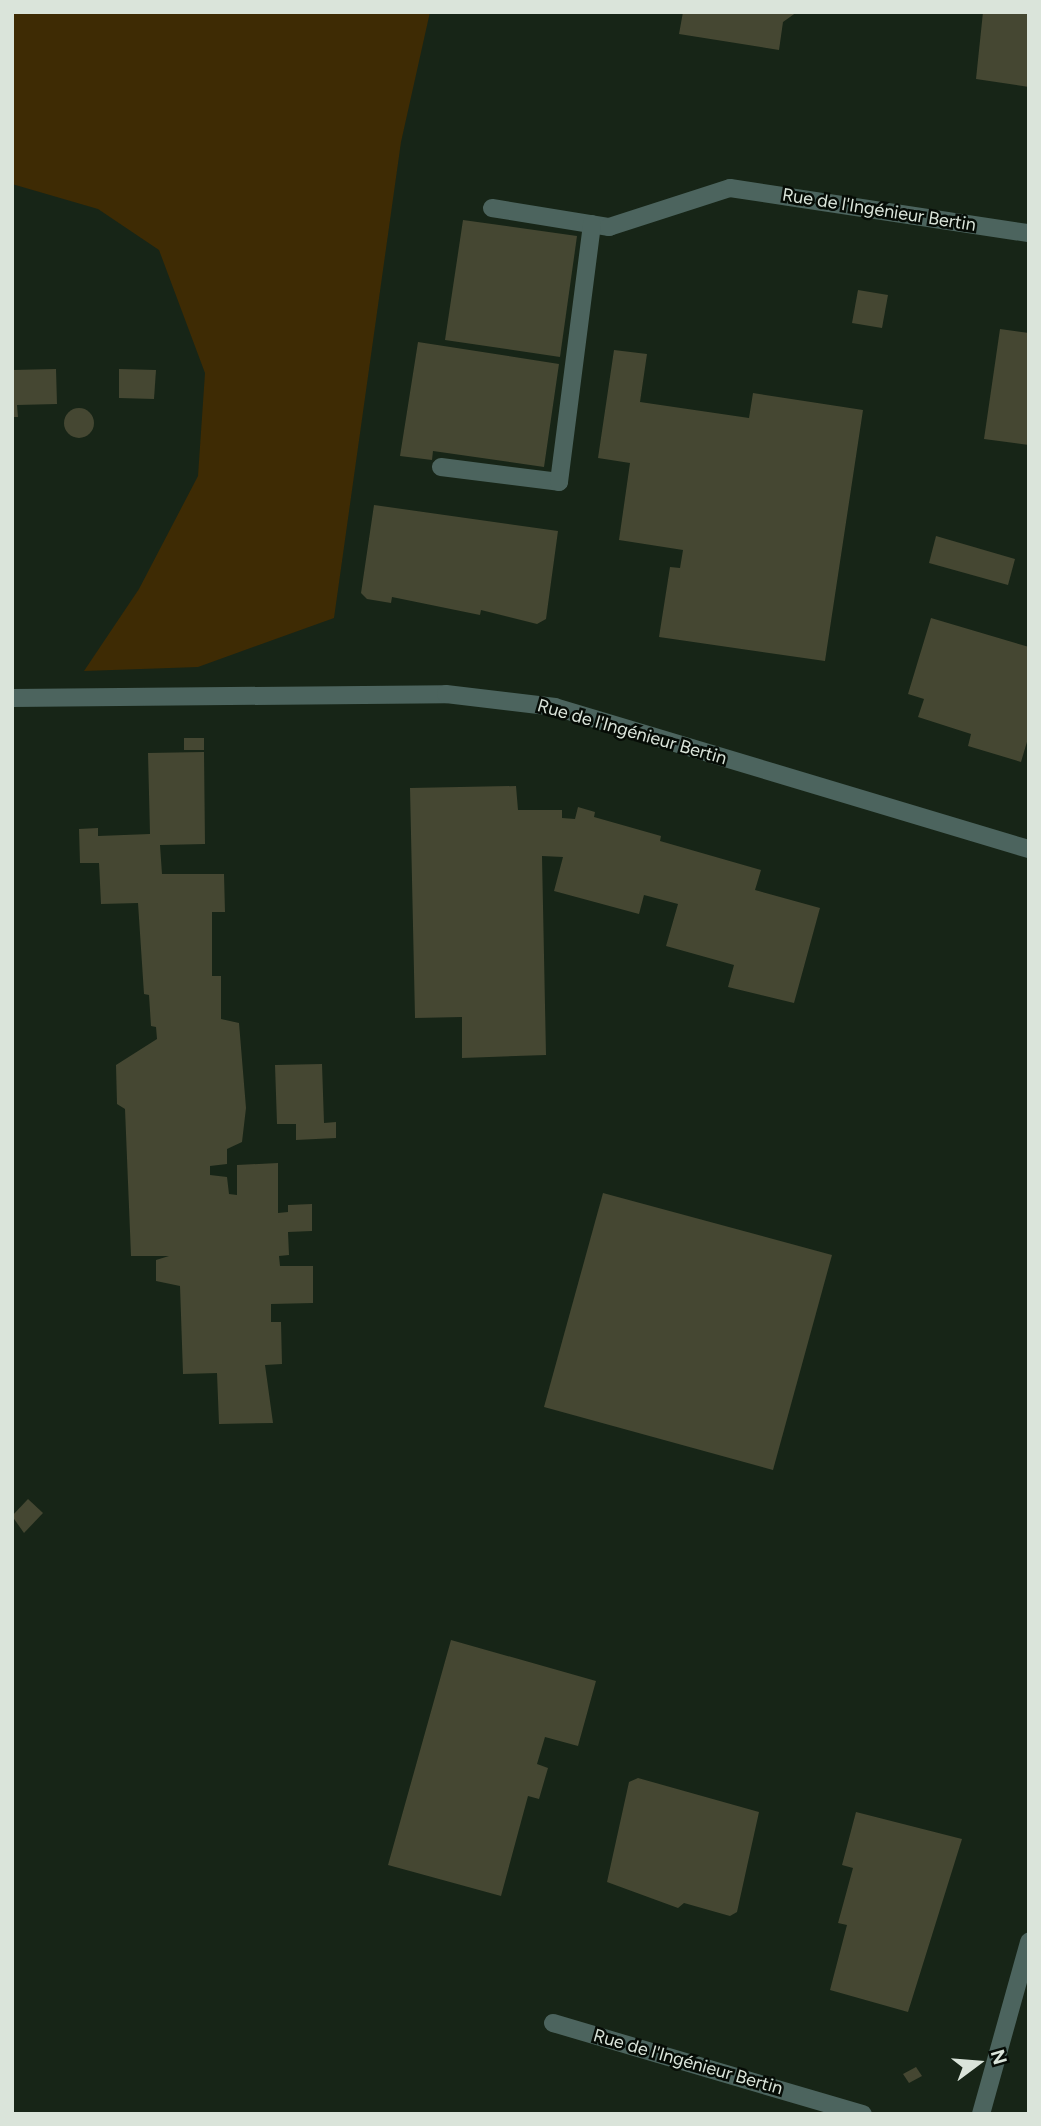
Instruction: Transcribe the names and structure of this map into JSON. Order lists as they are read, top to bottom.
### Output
{
  "streets": {
    "street": ["Rue de l'Ingénieur Bertin"]
  },
  "north": "right"
}
